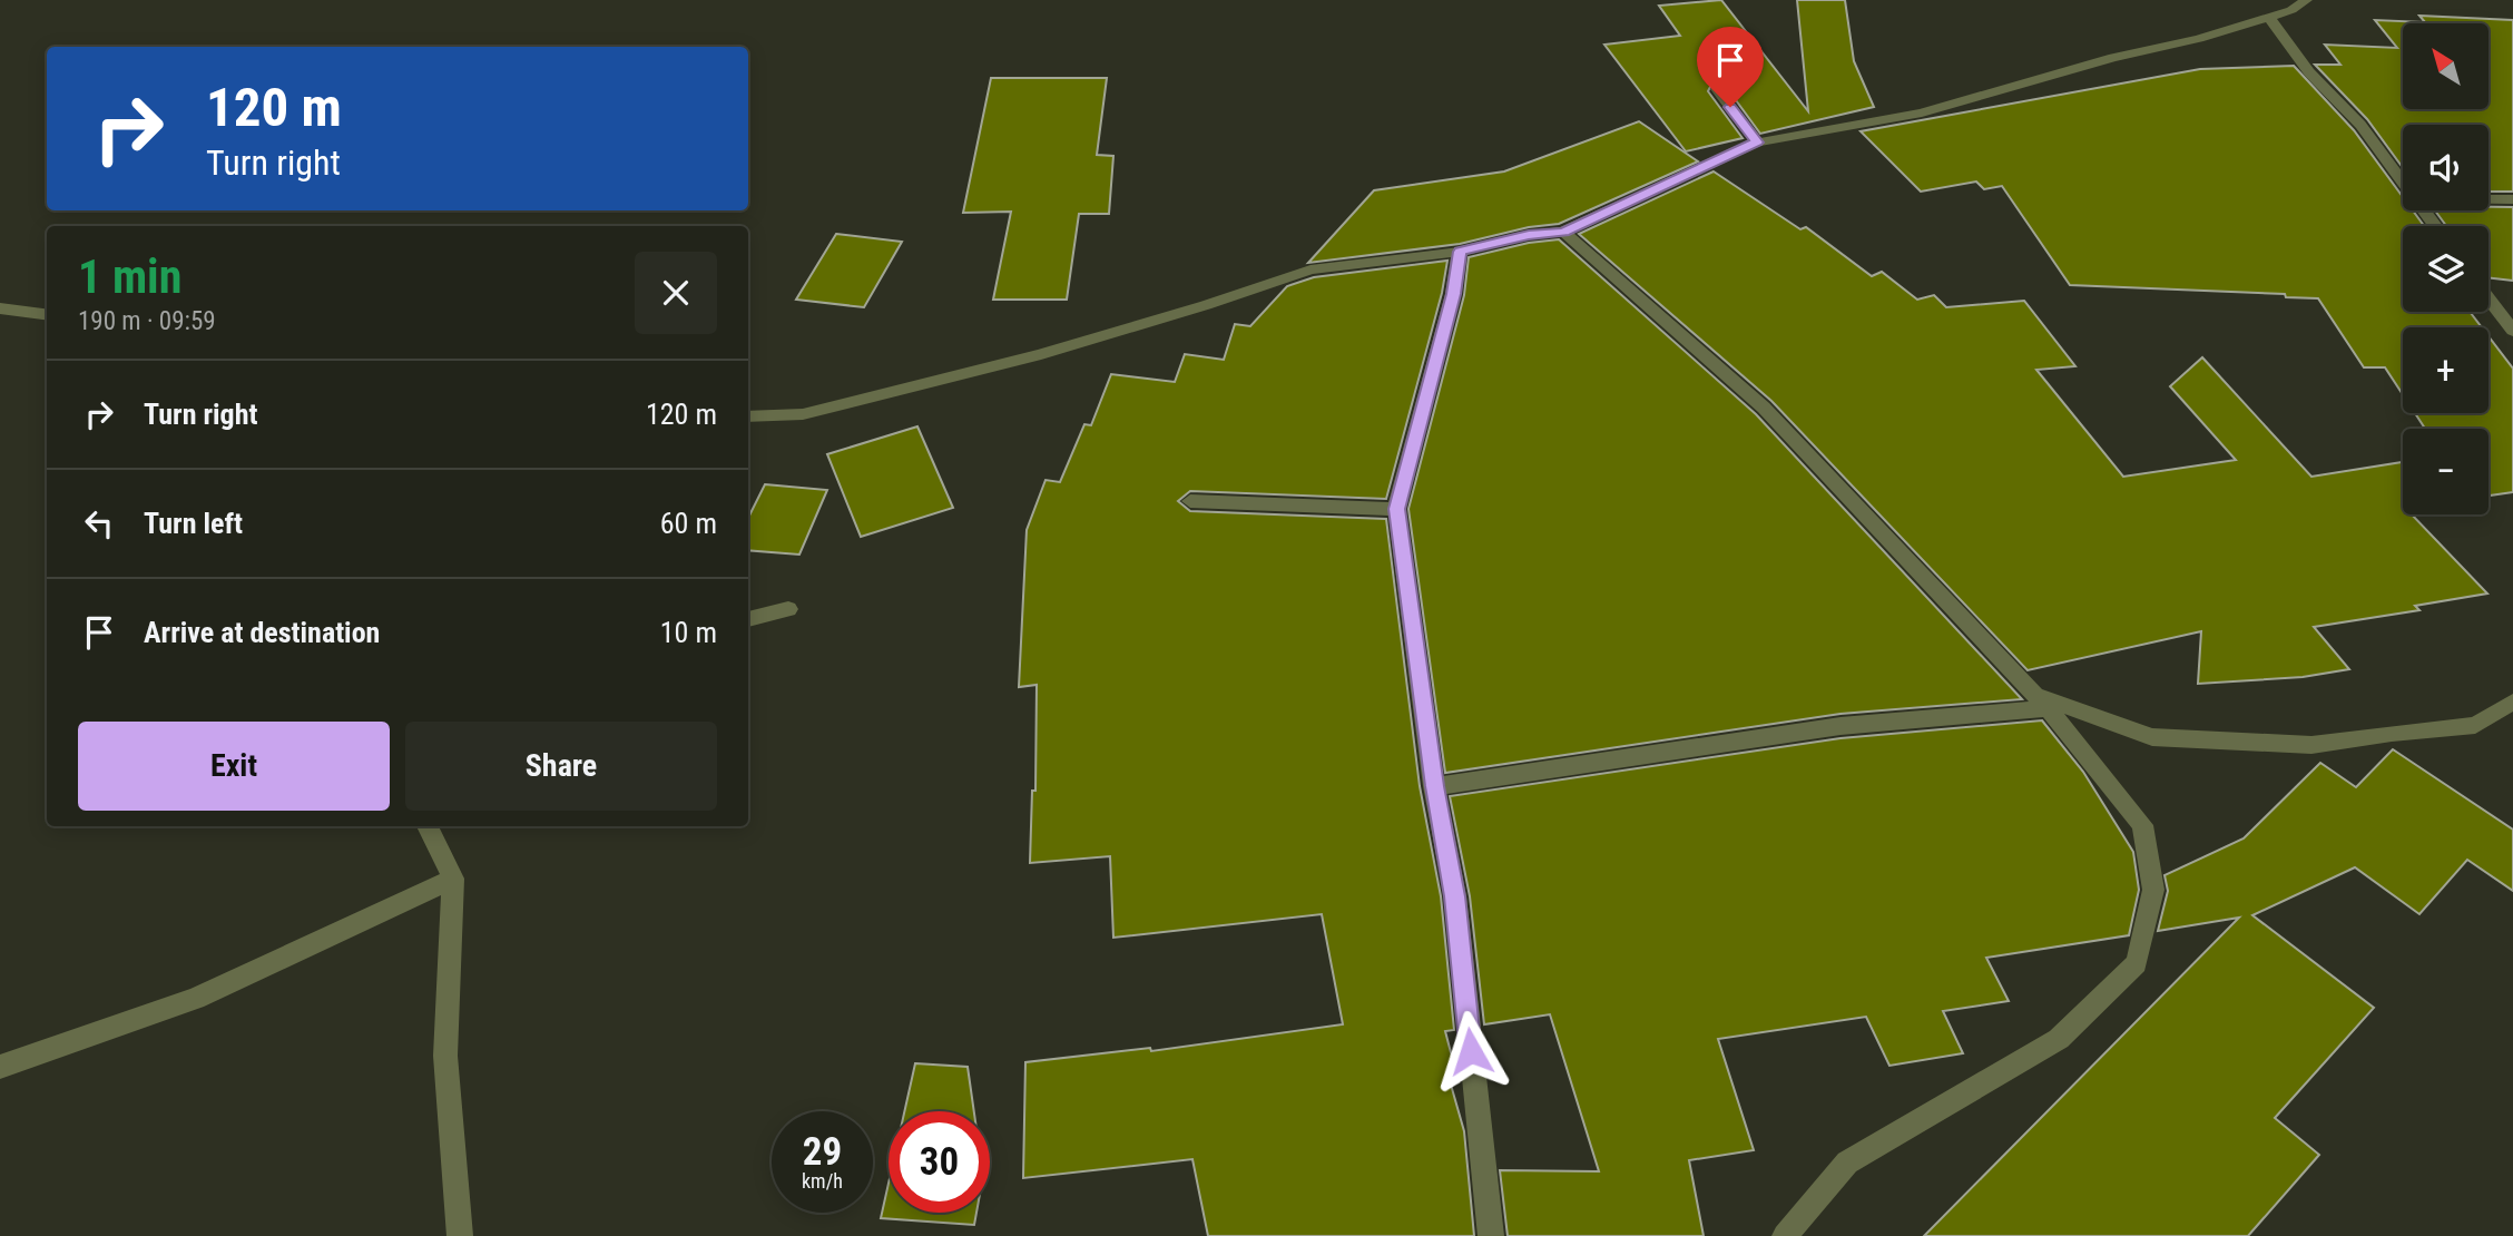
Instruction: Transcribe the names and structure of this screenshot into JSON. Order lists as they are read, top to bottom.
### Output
{
  "north": "top left",
  "page": {
    "map_buttons": ["+", "−"],
    "turn": ["120 m", "Turn right"],
    "heading": ["1 min", "190 m · 09:59"],
    "list": [
      {
        "name": "Turn right",
        "value": "120 m"
      },
      {
        "name": "Turn left",
        "value": "60 m"
      },
      {
        "name": "Arrive at destination",
        "value": "10 m"
      }
    ],
    "buttons": ["Exit", "Share"],
    "speed": "29 km/h",
    "limit": "30"
  }
}
